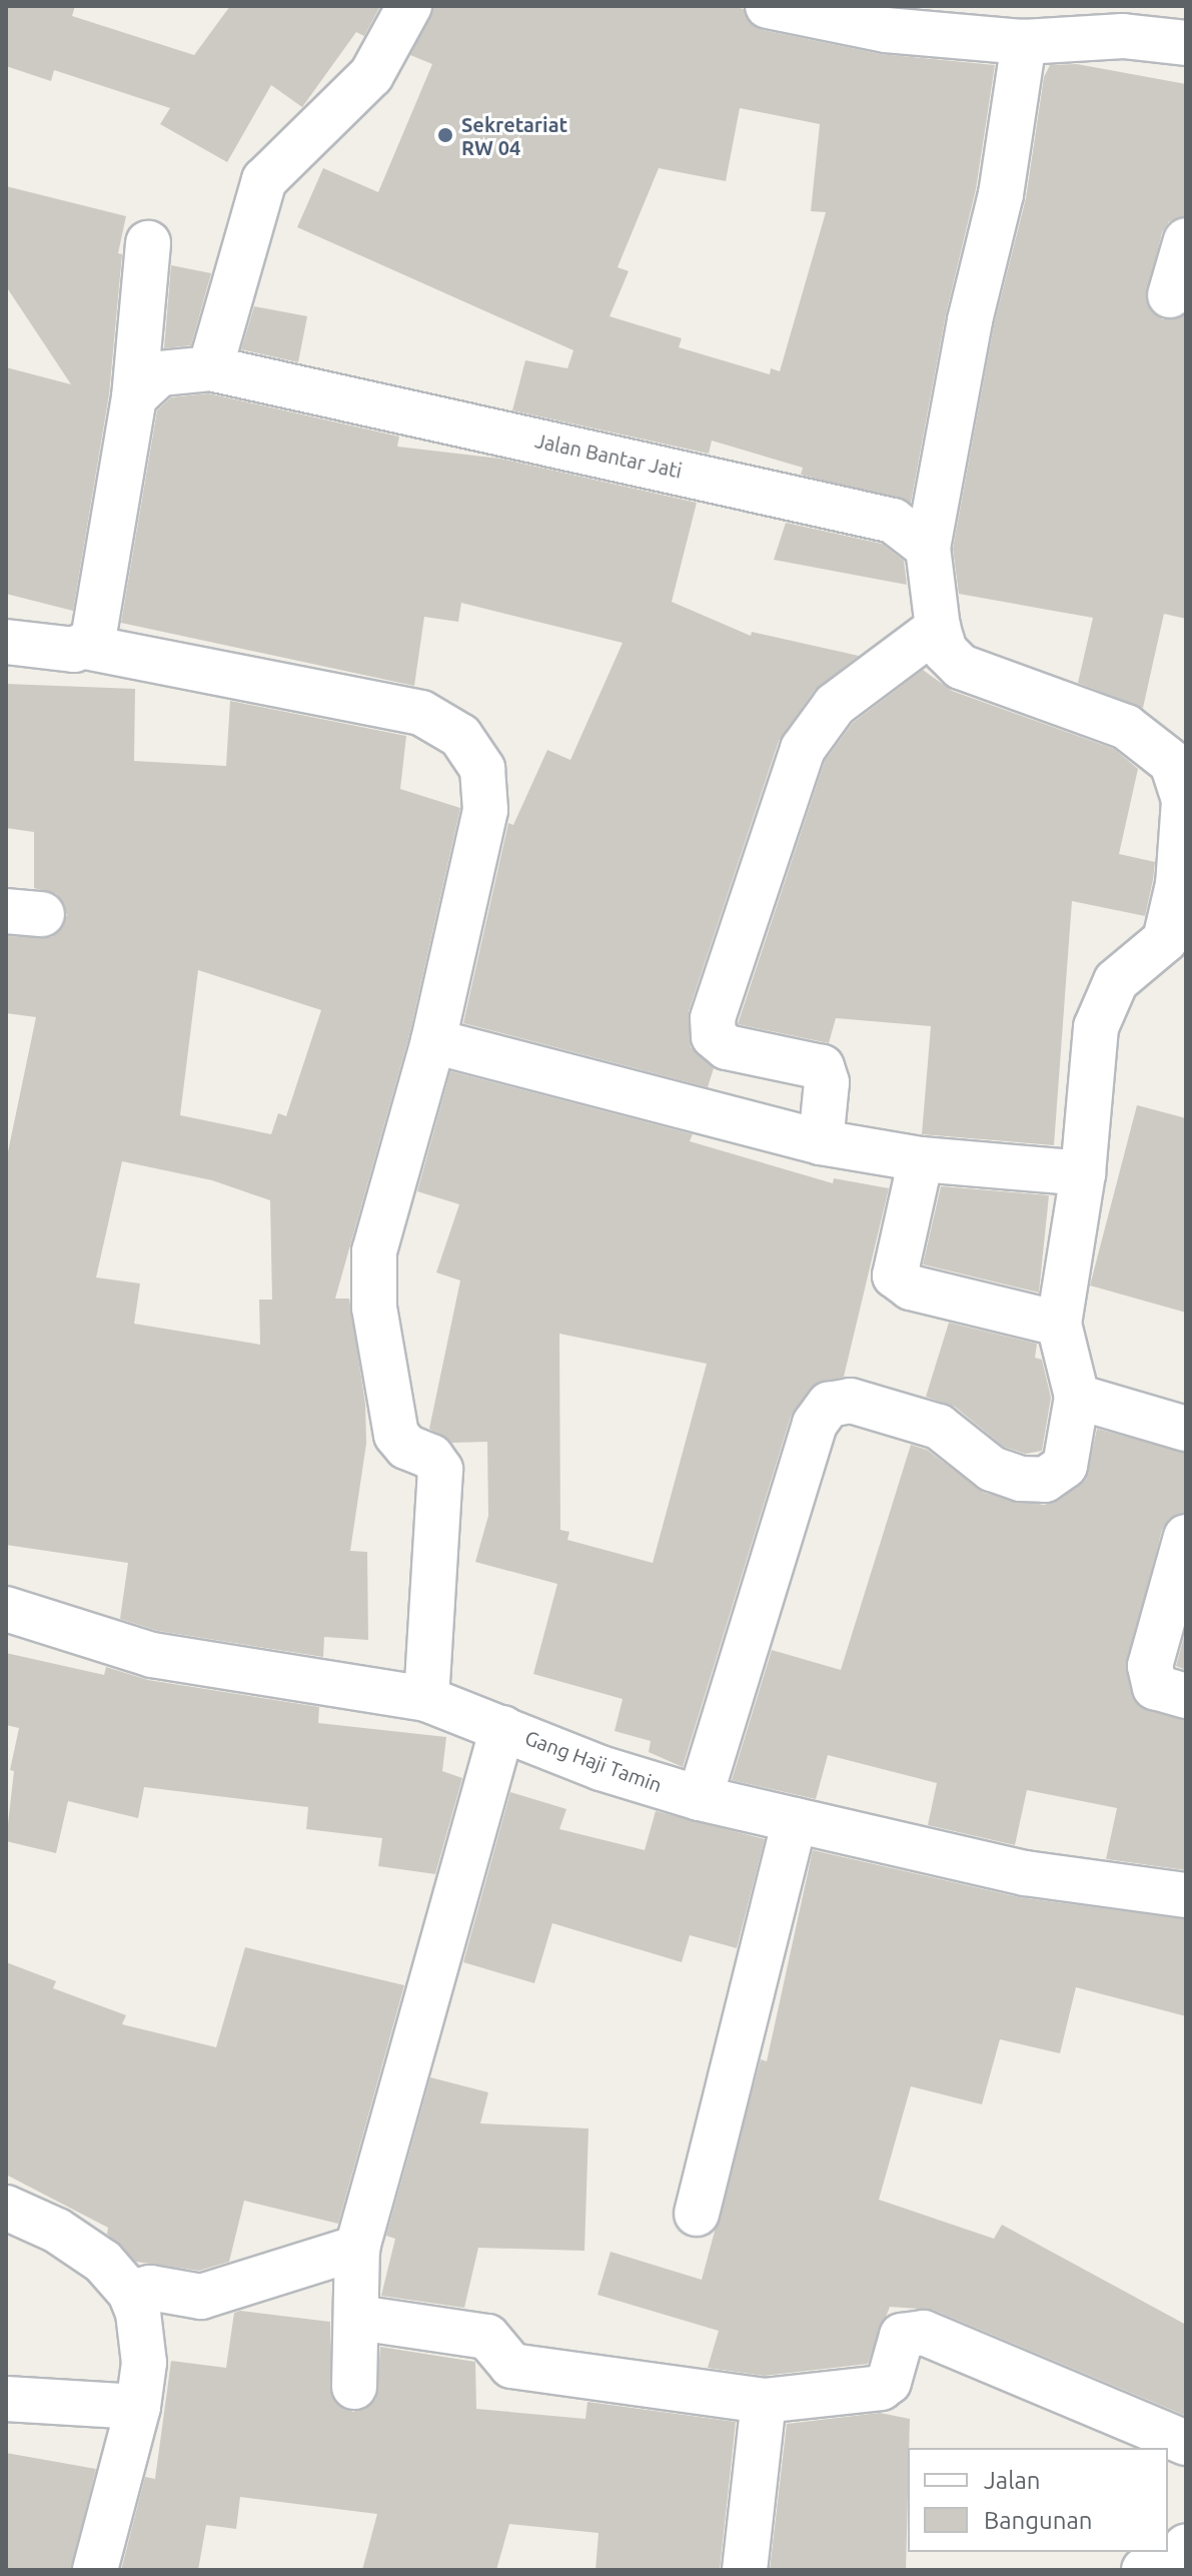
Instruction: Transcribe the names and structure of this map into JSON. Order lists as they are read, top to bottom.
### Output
{
  "streets": {
    "street": ["Jalan Bantar Jati", "Gang Haji Tamin"]
  },
  "places": ["Sekretariat RW 04"],
  "legend": ["Jalan", "Bangunan"]
}
